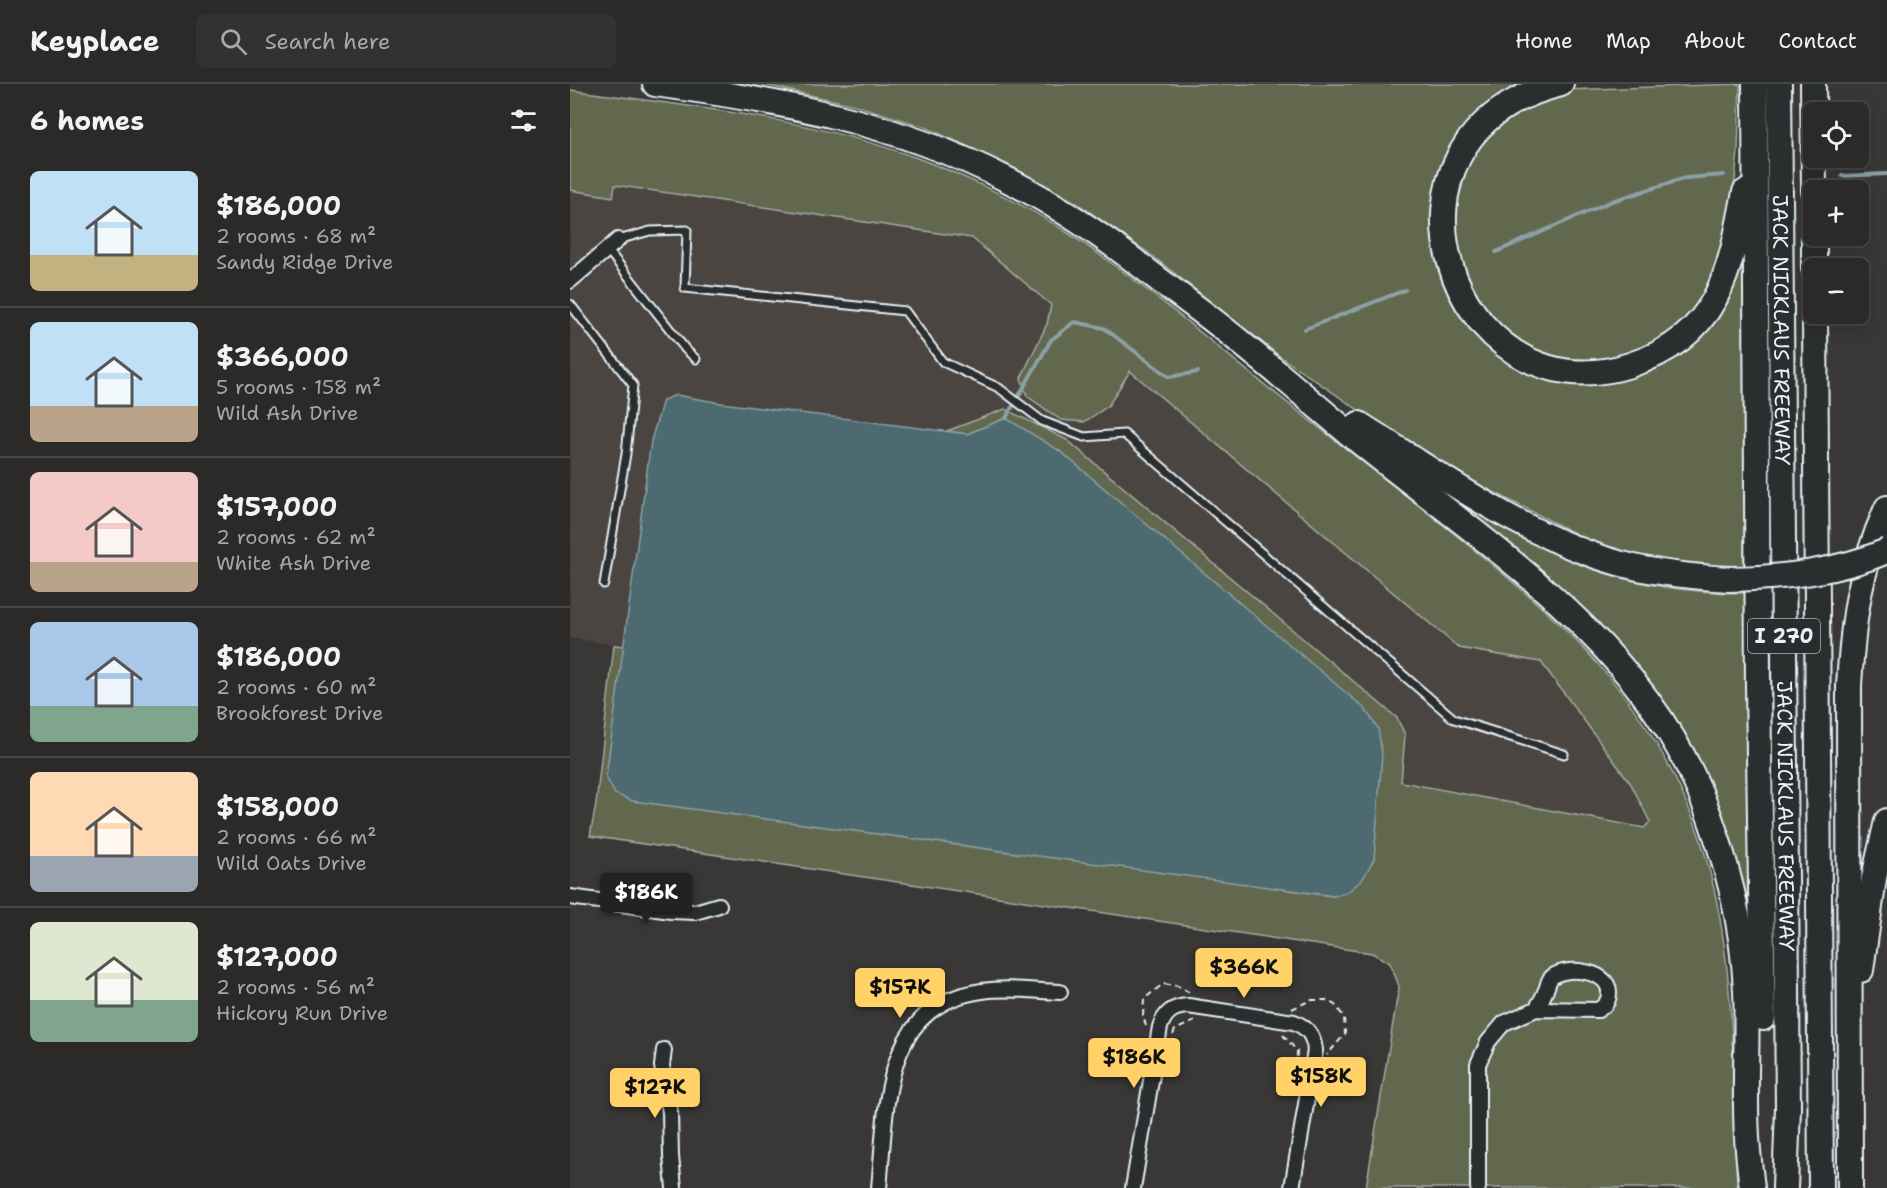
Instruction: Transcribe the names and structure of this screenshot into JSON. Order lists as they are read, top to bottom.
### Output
{
  "streets": {
    "highway": ["JACK NICKLAUS FREEWAY", "I 270"]
  },
  "page": {
    "header": "Keyplace",
    "search": "Search here",
    "nav": [
      "Home",
      "Map",
      "About",
      "Contact"
    ],
    "heading": "6 homes",
    "map_buttons": ["+", "−"],
    "list": [
      {
        "name": "$186,000",
        "note": "2 rooms · 68 m² · Sandy Ridge Drive"
      },
      {
        "name": "$366,000",
        "note": "5 rooms · 158 m² · Wild Ash Drive"
      },
      {
        "name": "$157,000",
        "note": "2 rooms · 62 m² · White Ash Drive"
      },
      {
        "name": "$186,000",
        "note": "2 rooms · 60 m² · Brookforest Drive"
      },
      {
        "name": "$158,000",
        "note": "2 rooms · 66 m² · Wild Oats Drive"
      },
      {
        "name": "$127,000",
        "note": "2 rooms · 56 m² · Hickory Run Drive"
      }
    ],
    "price": [
      "$186K",
      "$366K",
      "$157K",
      "$186K",
      "$158K",
      "$127K"
    ]
  }
}
